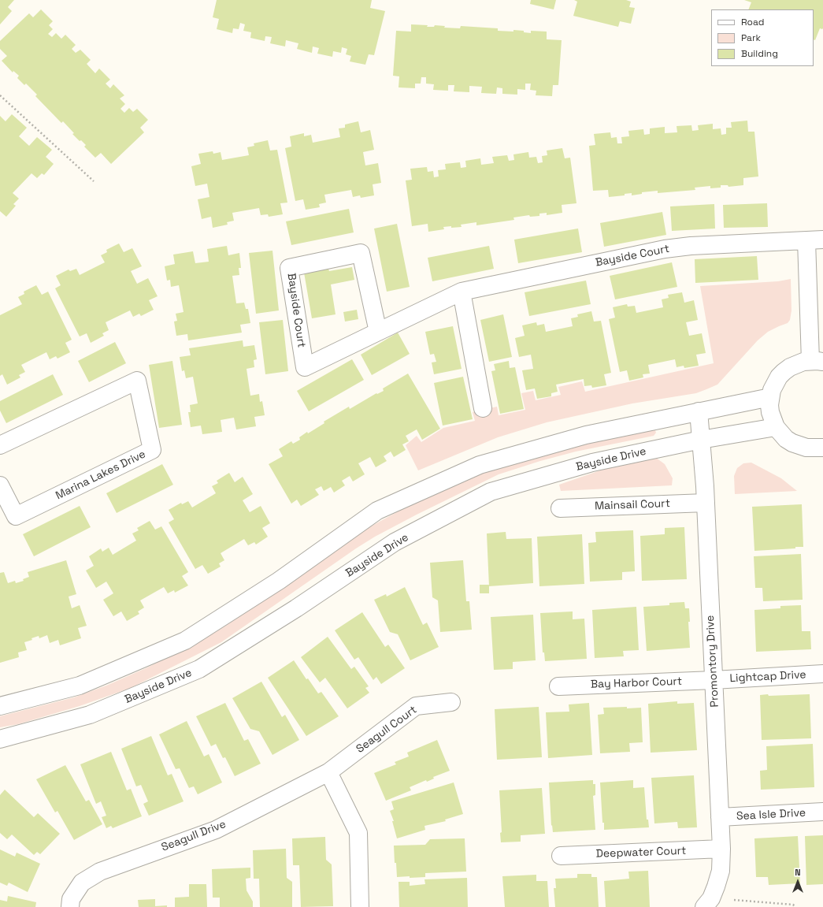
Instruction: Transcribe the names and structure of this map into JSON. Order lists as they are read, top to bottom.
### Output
{
  "streets": {
    "street": [
      "Bayside Court",
      "Bayside Drive",
      "Marina Lakes Drive",
      "Mainsail Court",
      "Promontory Drive",
      "Lightcap Drive",
      "Bay Harbor Court",
      "Seagull Court",
      "Sea Isle Drive",
      "Seagull Drive",
      "Deepwater Court"
    ]
  },
  "crossings": [
    ["Bayside Drive", "Promontory Drive"],
    ["Mainsail Court", "Promontory Drive"],
    ["Promontory Drive", "Lightcap Drive"],
    ["Promontory Drive", "Bay Harbor Court"],
    ["Promontory Drive", "Sea Isle Drive"],
    ["Promontory Drive", "Deepwater Court"],
    ["Lightcap Drive", "Bay Harbor Court"],
    ["Seagull Court", "Seagull Drive"]
  ],
  "legend": ["Road", "Park", "Building"],
  "north": "top"
}
